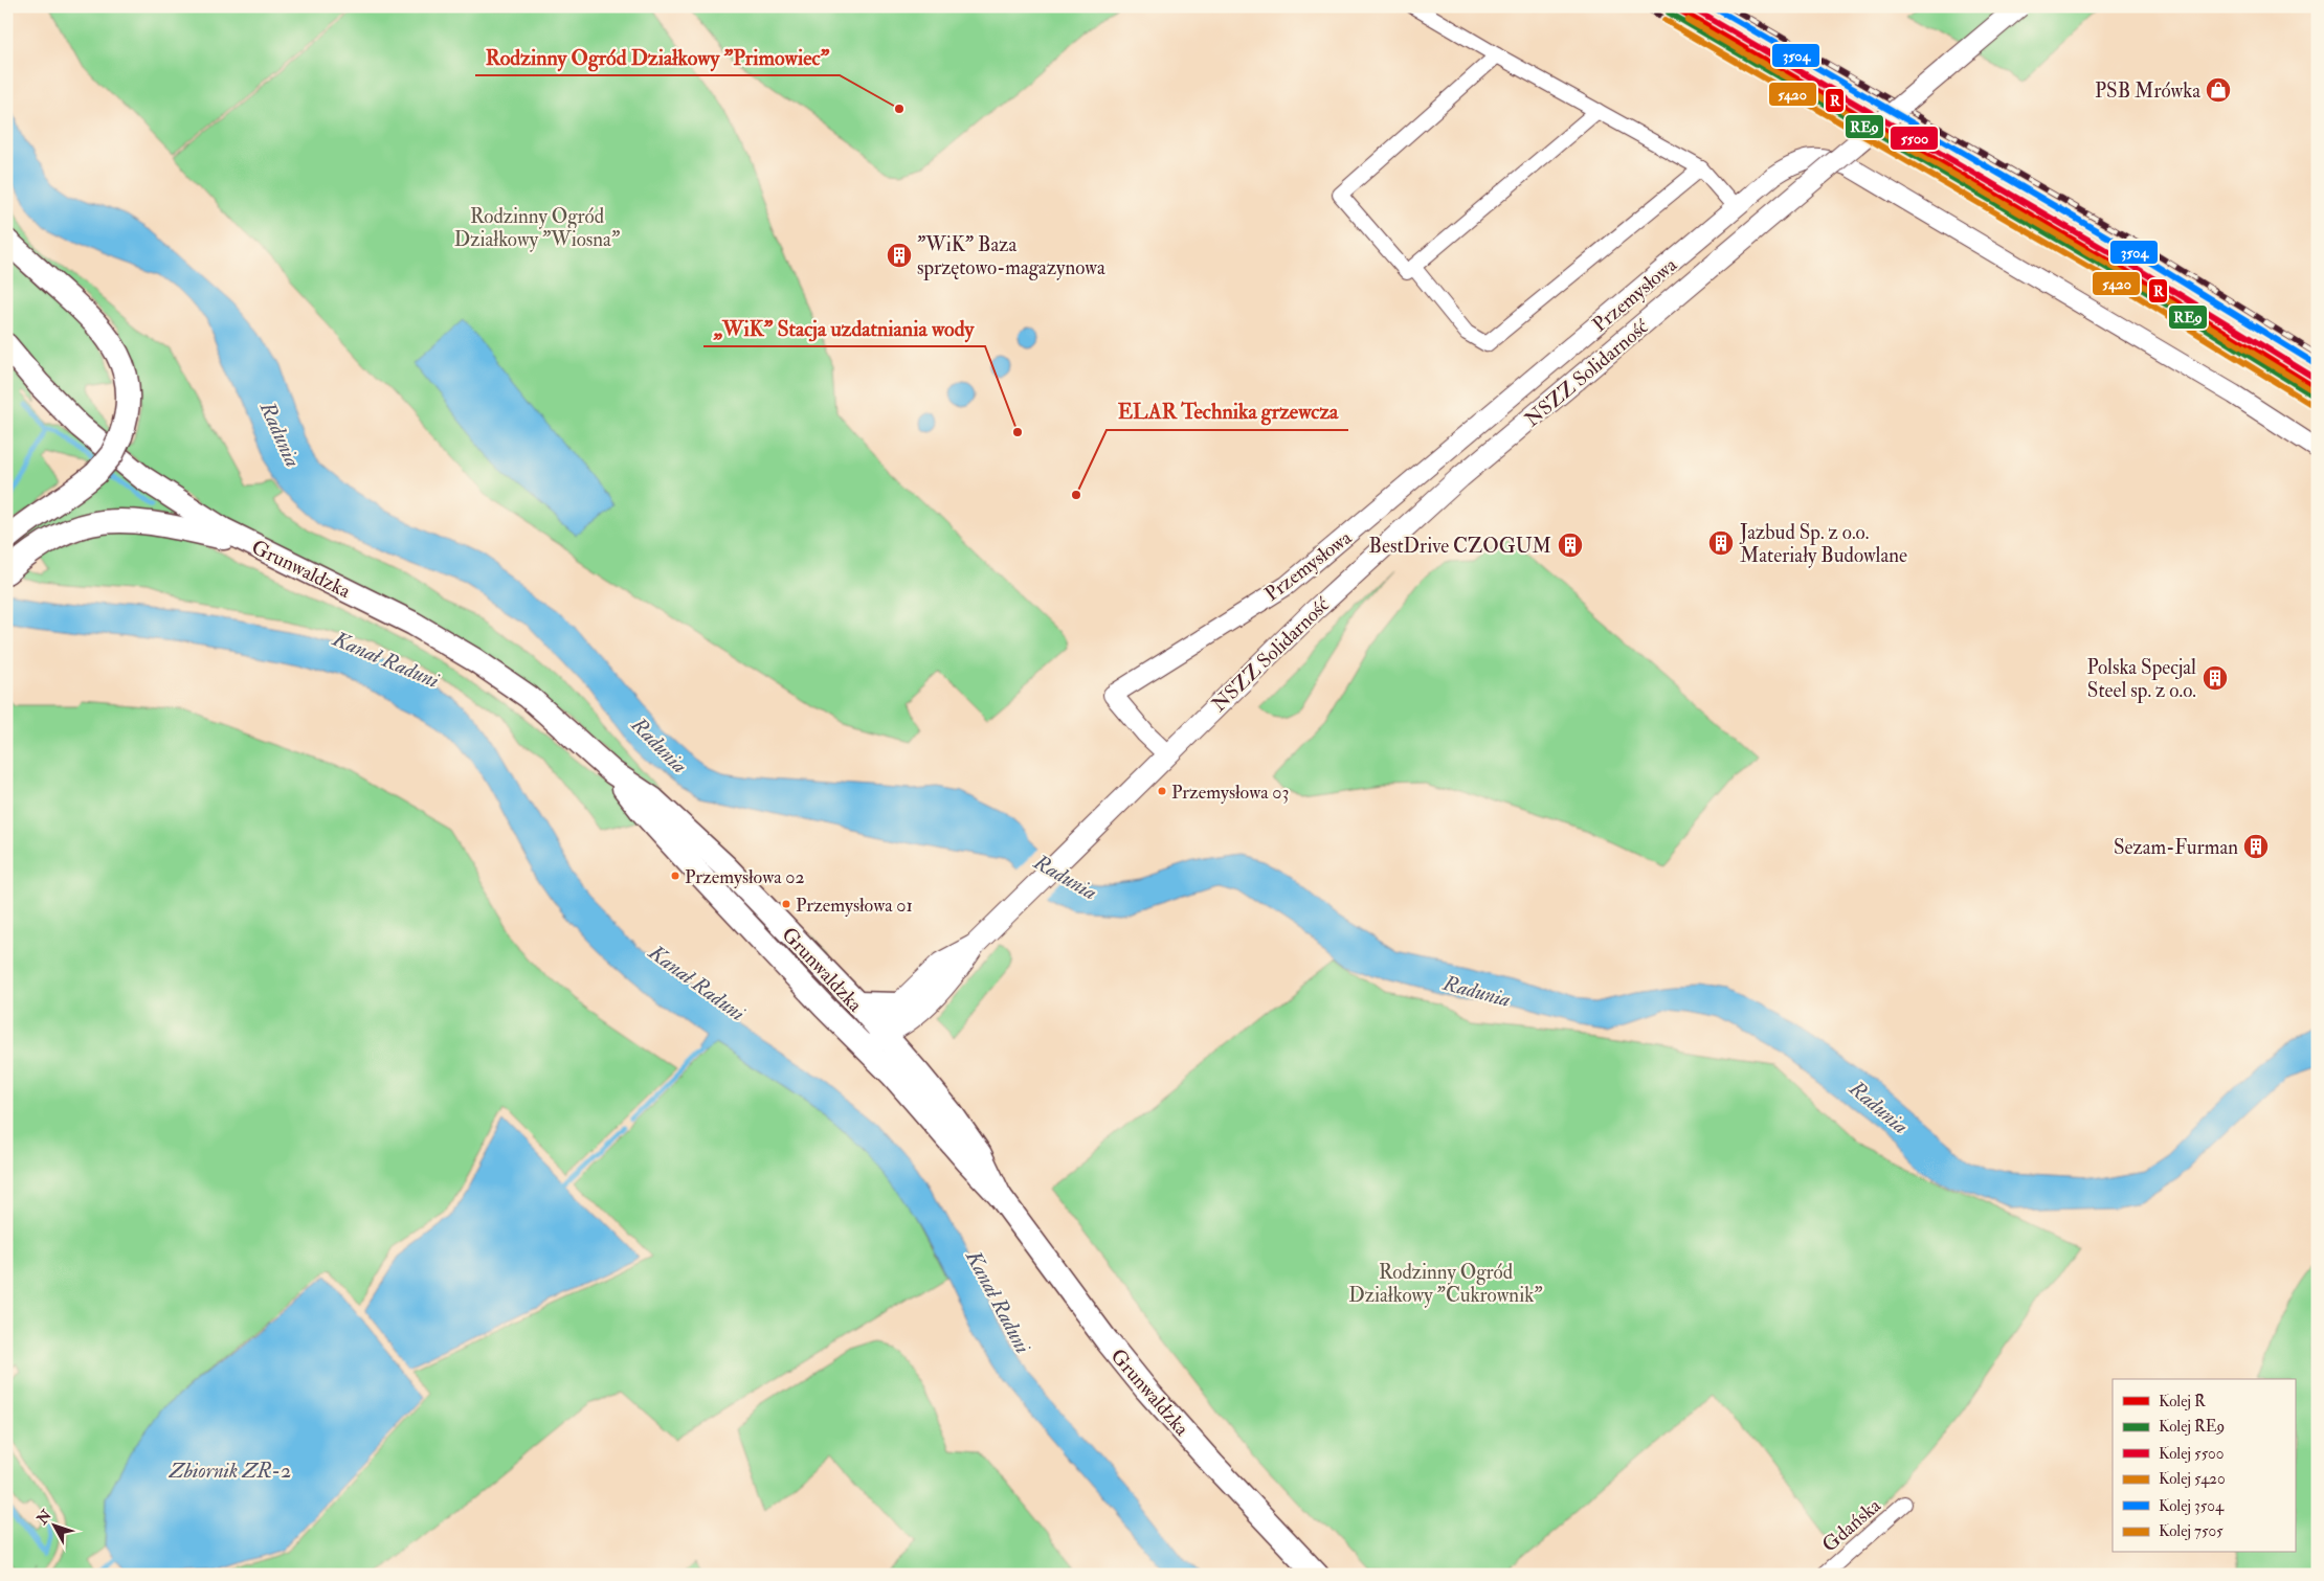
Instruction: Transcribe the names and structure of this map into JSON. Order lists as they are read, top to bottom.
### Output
{
  "streets": {
    "main road": ["NSZZ Solidarność", "Grunwaldzka"],
    "street": ["Przemysłowa", "Gdańska"]
  },
  "crossings": [
    ["Przemysłowa", "NSZZ Solidarność"]
  ],
  "water": ["Radunia", "Kanał Raduni", "Zbiornik ZR-2"],
  "parks": ["Rodzinny Ogród Działkowy \"Wiosna\"", "Rodzinny Ogród Działkowy \"Cukrownik\""],
  "places": {
    "shop": ["PSB Mrówka"],
    "other": [
      "Rodzinny Ogród Działkowy \"Primowiec\"",
      "„WiK” Stacja uzdatniania wody",
      "ELAR Technika grzewcza",
      "Przemysłowa 03",
      "Przemysłowa 02",
      "Przemysłowa 01"
    ],
    "building": [
      "\"WiK\" Baza sprzętowo-magazynowa",
      "Jazbud Sp. z o.o. Materiały Budowlane",
      "BestDrive CZOGUM",
      "Polska Specjal Steel sp. z o.o.",
      "Sezam-Furman"
    ]
  },
  "lines": [
    "rail line R",
    "rail line 5500",
    "rail line 3504",
    "rail line RE9",
    "rail line 5420",
    "rail line 7505"
  ],
  "legend": [
    "Kolej R",
    "Kolej RE9",
    "Kolej 5500",
    "Kolej 5420",
    "Kolej 3504",
    "Kolej 7505"
  ],
  "north": "top left"
}
